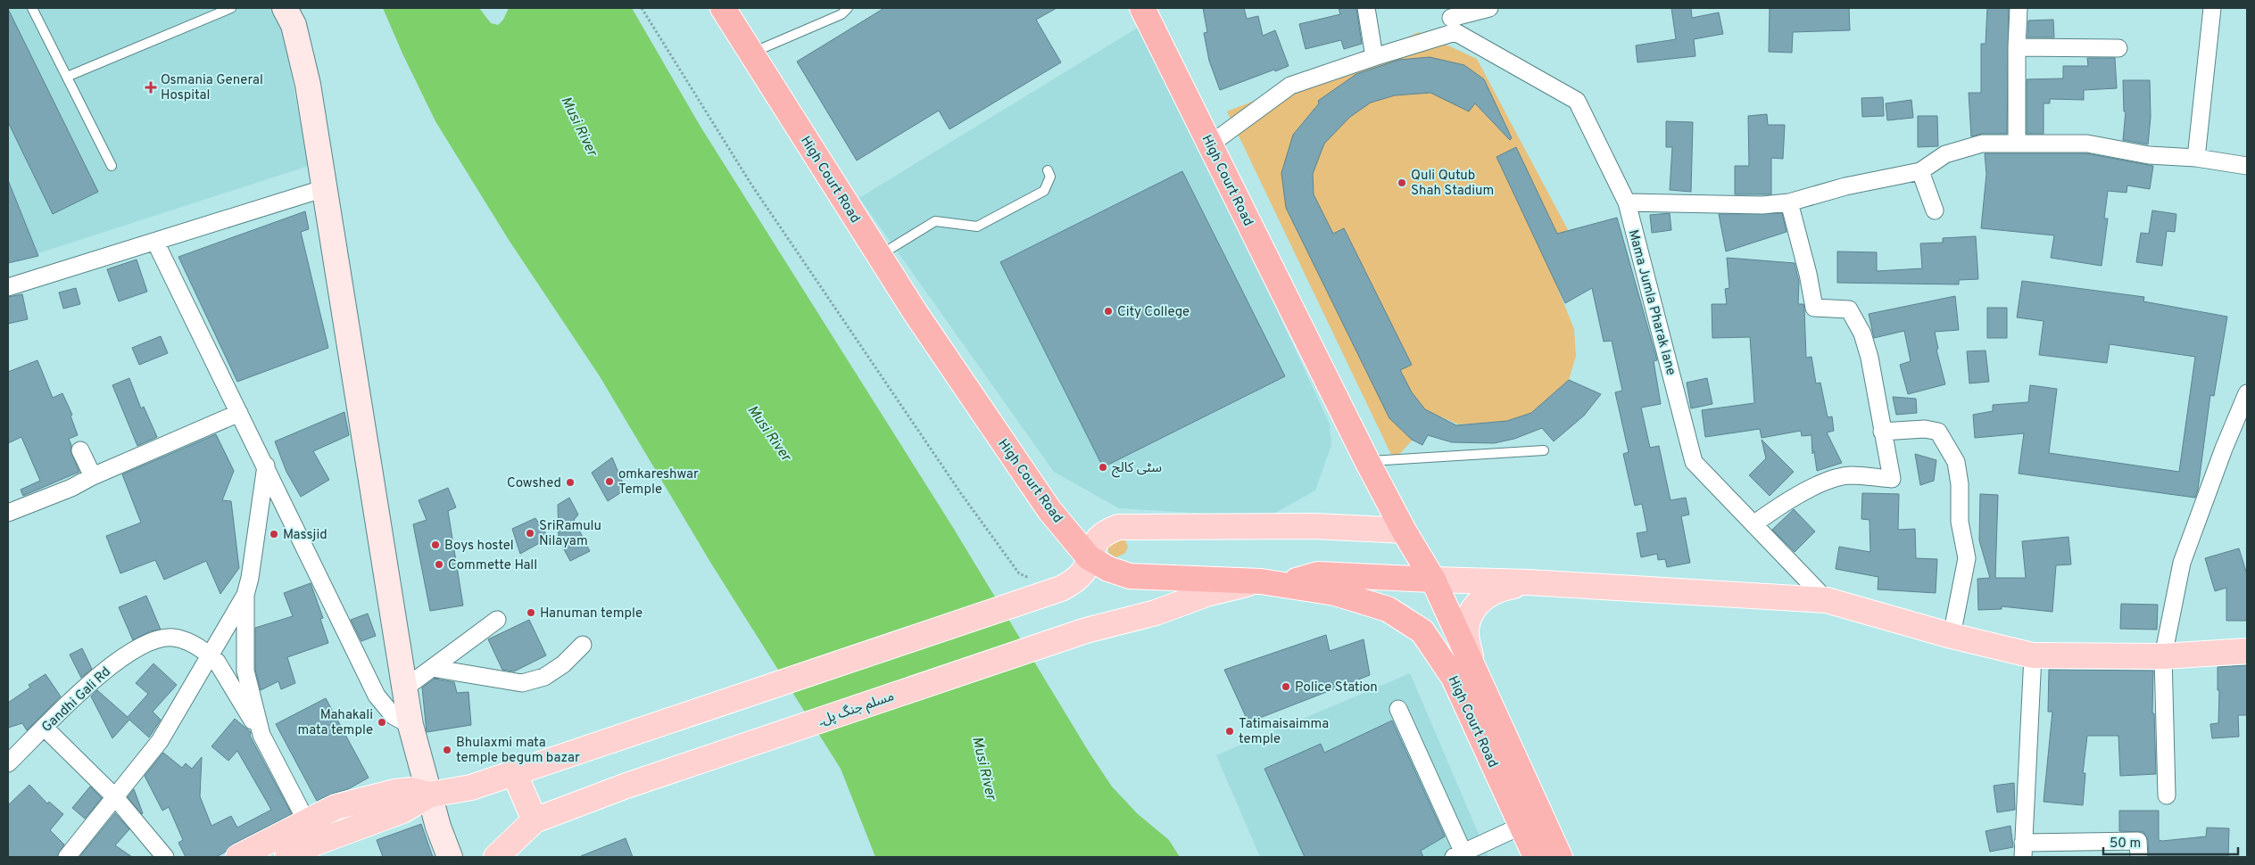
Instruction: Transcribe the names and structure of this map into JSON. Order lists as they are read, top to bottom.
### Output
{
  "streets": {
    "highway": ["High Court Road"],
    "main road": ["مسلم جنگ پل۔"],
    "street": ["Mama Jumla Pharak lane", "Gandhi Gali Rd"]
  },
  "crossings": [
    ["High Court Road", "مسلم جنگ پل۔"]
  ],
  "water": ["Musi River"],
  "places": {
    "health": ["Osmania General Hospital"],
    "other": [
      "Quli Qutub Shah Stadium",
      "City College",
      "سٹی کالج",
      "omkareshwar Temple",
      "Cowshed",
      "SriRamulu Nilayam",
      "Massjid",
      "Boys hostel",
      "Commette Hall",
      "Hanuman temple",
      "Police Station",
      "Mahakali mata temple",
      "Tatimaisaimma temple",
      "Bhulaxmi mata temple begum bazar"
    ]
  },
  "scale_bar": "50 m"
}
